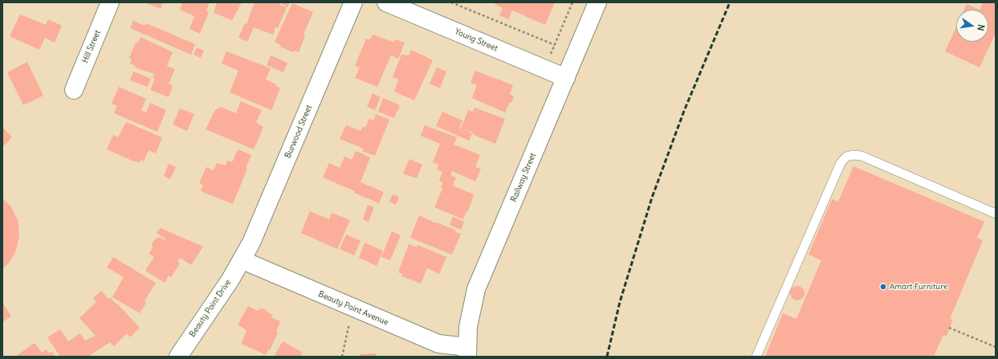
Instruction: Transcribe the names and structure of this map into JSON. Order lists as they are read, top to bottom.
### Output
{
  "streets": {
    "street": [
      "Young Street",
      "Hill Street",
      "Burwood Street",
      "Railway Street",
      "Beauty Point Drive",
      "Beauty Point Avenue"
    ]
  },
  "crossings": [
    ["Young Street", "Railway Street"],
    ["Burwood Street", "Beauty Point Drive"],
    ["Burwood Street", "Beauty Point Avenue"],
    ["Railway Street", "Beauty Point Avenue"],
    ["Beauty Point Drive", "Beauty Point Avenue"]
  ],
  "places": ["Amart Furniture"],
  "north": "right"
}
